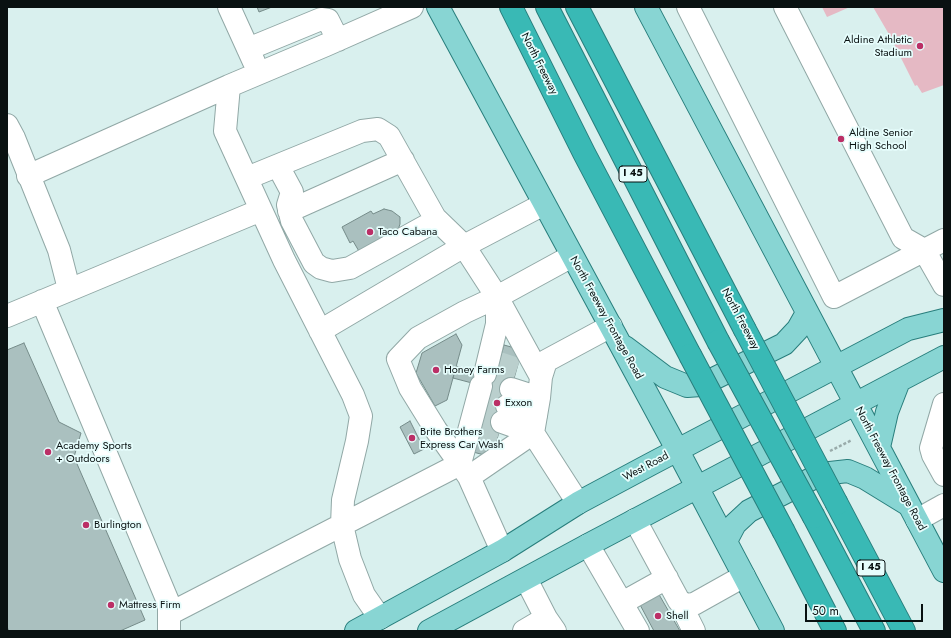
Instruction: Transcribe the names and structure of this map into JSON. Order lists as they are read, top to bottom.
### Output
{
  "streets": {
    "highway": ["North Freeway", "I 45"],
    "main road": ["North Freeway Frontage Road", "West Road"]
  },
  "crossings": [
    ["North Freeway Frontage Road", "West Road"]
  ],
  "places": [
    "Aldine Athletic Stadium",
    "Aldine Senior High School",
    "Taco Cabana",
    "Honey Farms",
    "Exxon",
    "Brite Brothers Express Car Wash",
    "Academy Sports + Outdoors",
    "Burlington",
    "Mattress Firm",
    "Shell"
  ],
  "scale_bar": "50 m"
}
